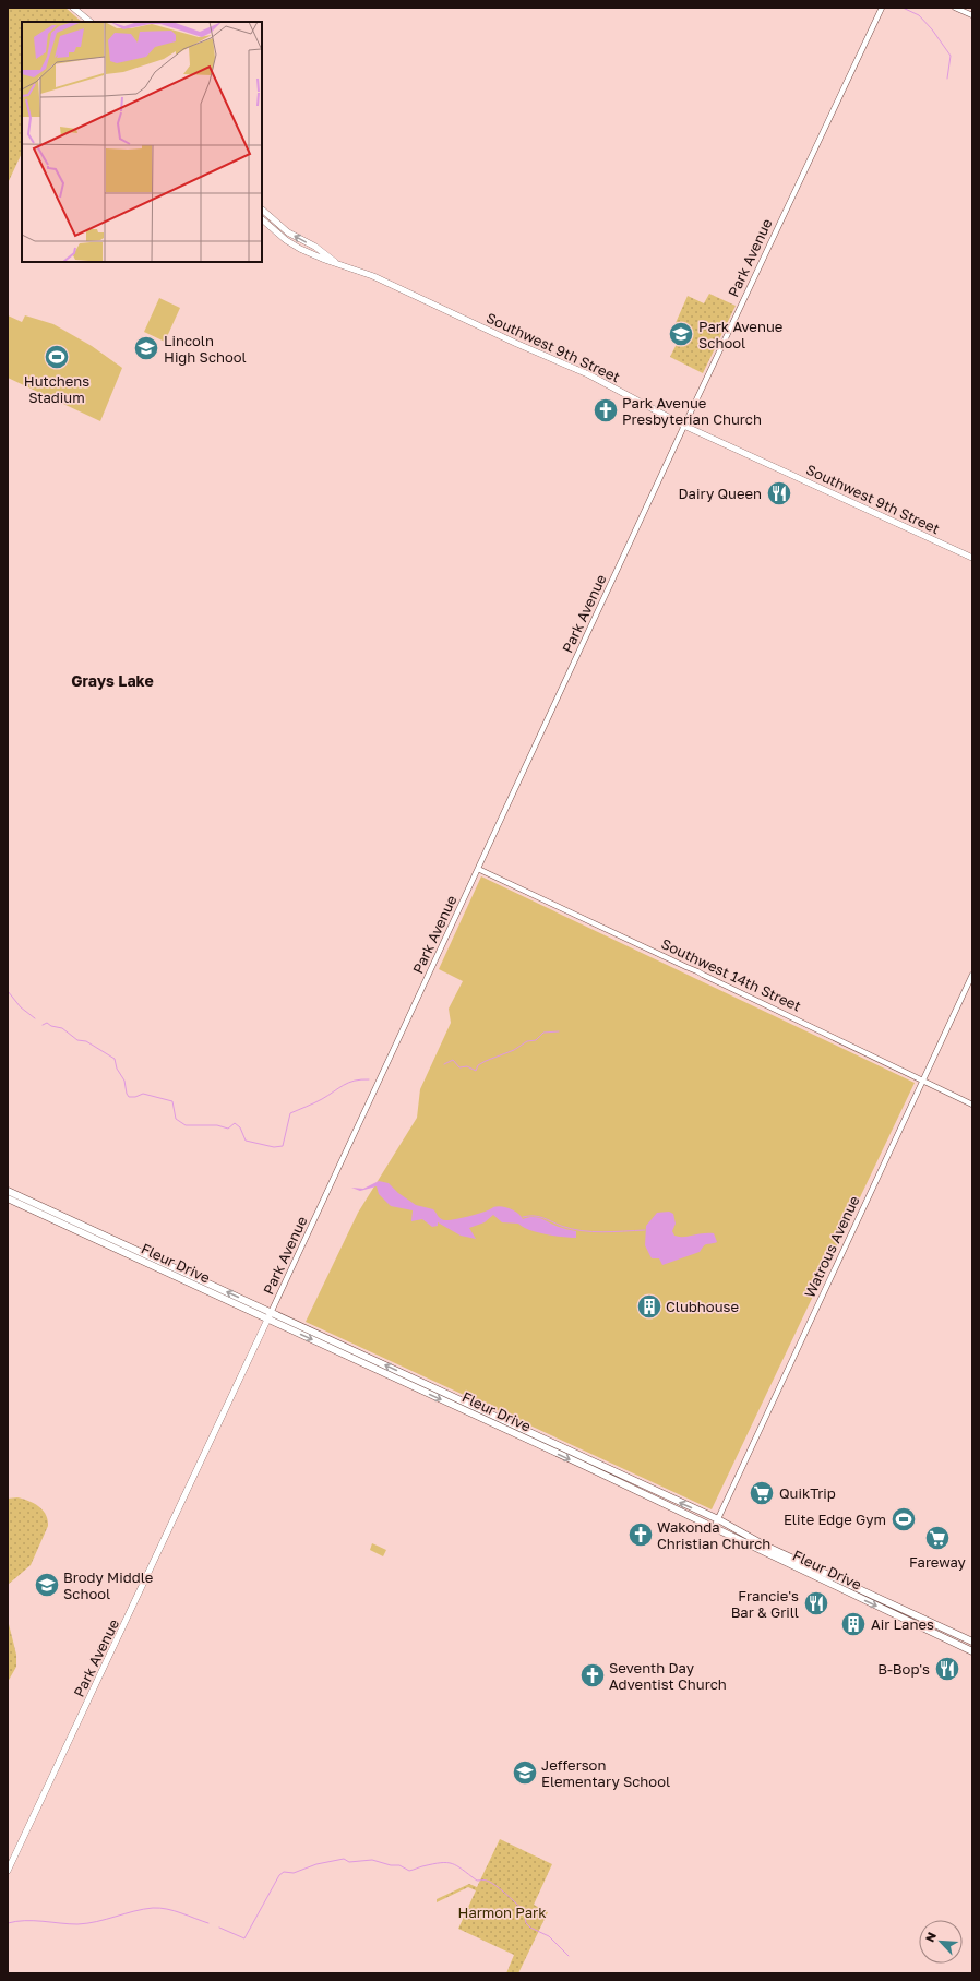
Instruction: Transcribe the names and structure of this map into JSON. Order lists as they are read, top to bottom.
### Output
{
  "streets": {
    "main road": ["Park Avenue", "Southwest 9th Street", "Fleur Drive"],
    "street": ["Southwest 14th Street", "Watrous Avenue"]
  },
  "crossings": [
    ["Park Avenue", "Southwest 9th Street"],
    ["Park Avenue", "Southwest 14th Street"],
    ["Park Avenue", "Fleur Drive"],
    ["Southwest 14th Street", "Watrous Avenue"],
    ["Watrous Avenue", "Fleur Drive"]
  ],
  "districts": ["Grays Lake"],
  "parks": ["Harmon Park"],
  "places": {
    "school or university": [
      "Park Avenue School",
      "Lincoln High School",
      "Brody Middle School",
      "Jefferson Elementary School"
    ],
    "sports": ["Hutchens Stadium", "Elite Edge Gym"],
    "church": ["Park Avenue Presbyterian Church", "Wakonda Christian Church", "Seventh Day Adventist Church"],
    "restaurant": ["Dairy Queen", "Francie's Bar & Grill", "B-Bop's"],
    "building": ["Clubhouse", "Air Lanes"],
    "supermarket": ["QuikTrip", "Fareway"]
  },
  "north": "top left"
}
